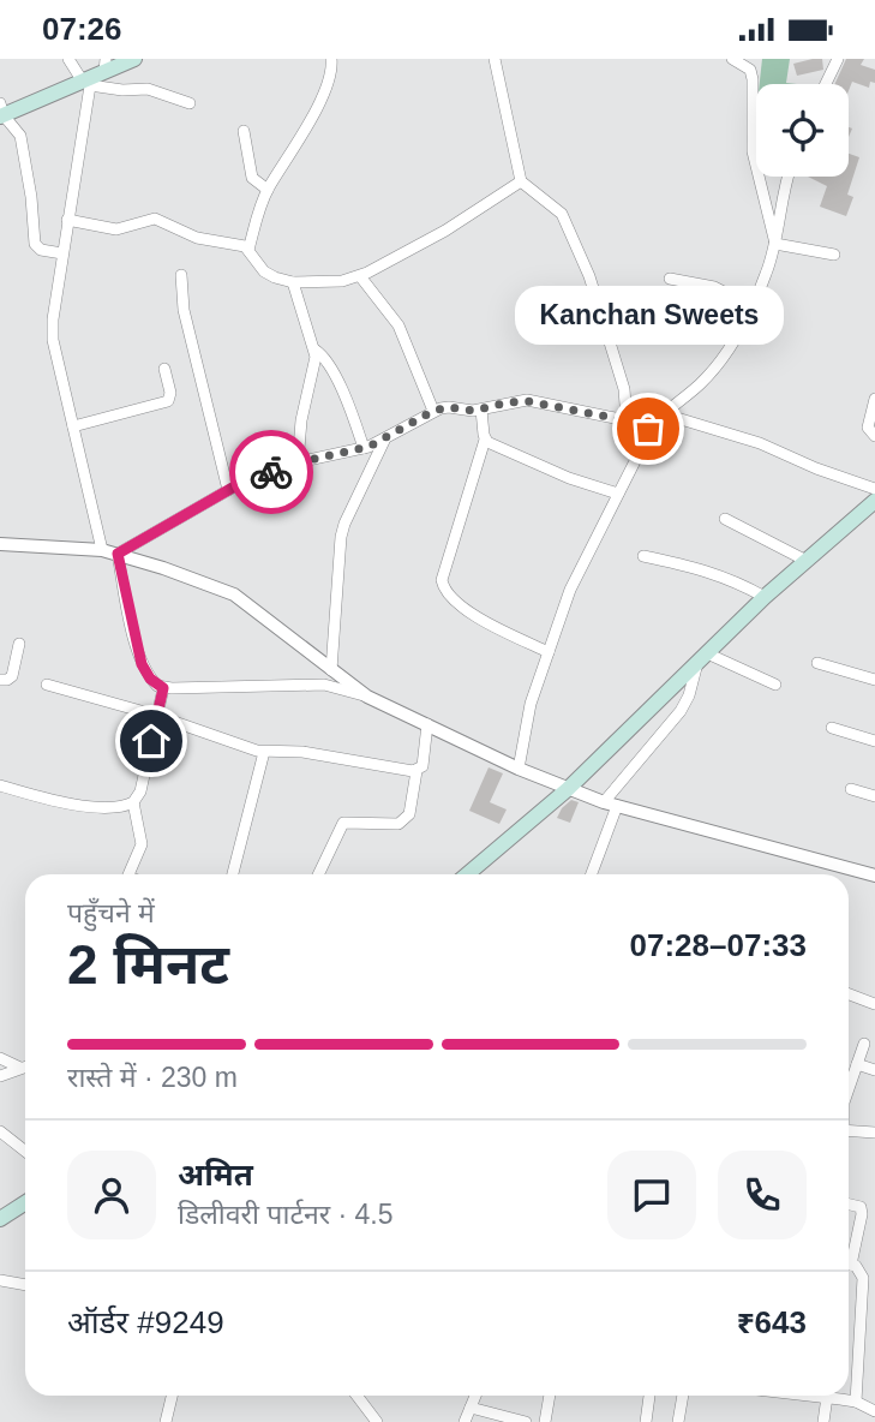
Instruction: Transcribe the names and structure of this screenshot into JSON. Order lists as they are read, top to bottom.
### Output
{
  "places": ["Kanchan Sweets"],
  "page": {
    "status": "07:26",
    "bubble": "Kanchan Sweets",
    "heading": ["2 मिनट", "पहुँचने में", "07:28–07:33"],
    "panel": [
      "अमित",
      "डिलीवरी पार्टनर · 4.5",
      "ऑर्डर #9249",
      "₹643"
    ],
    "bar": "रास्ते में · 230 m"
  }
}
